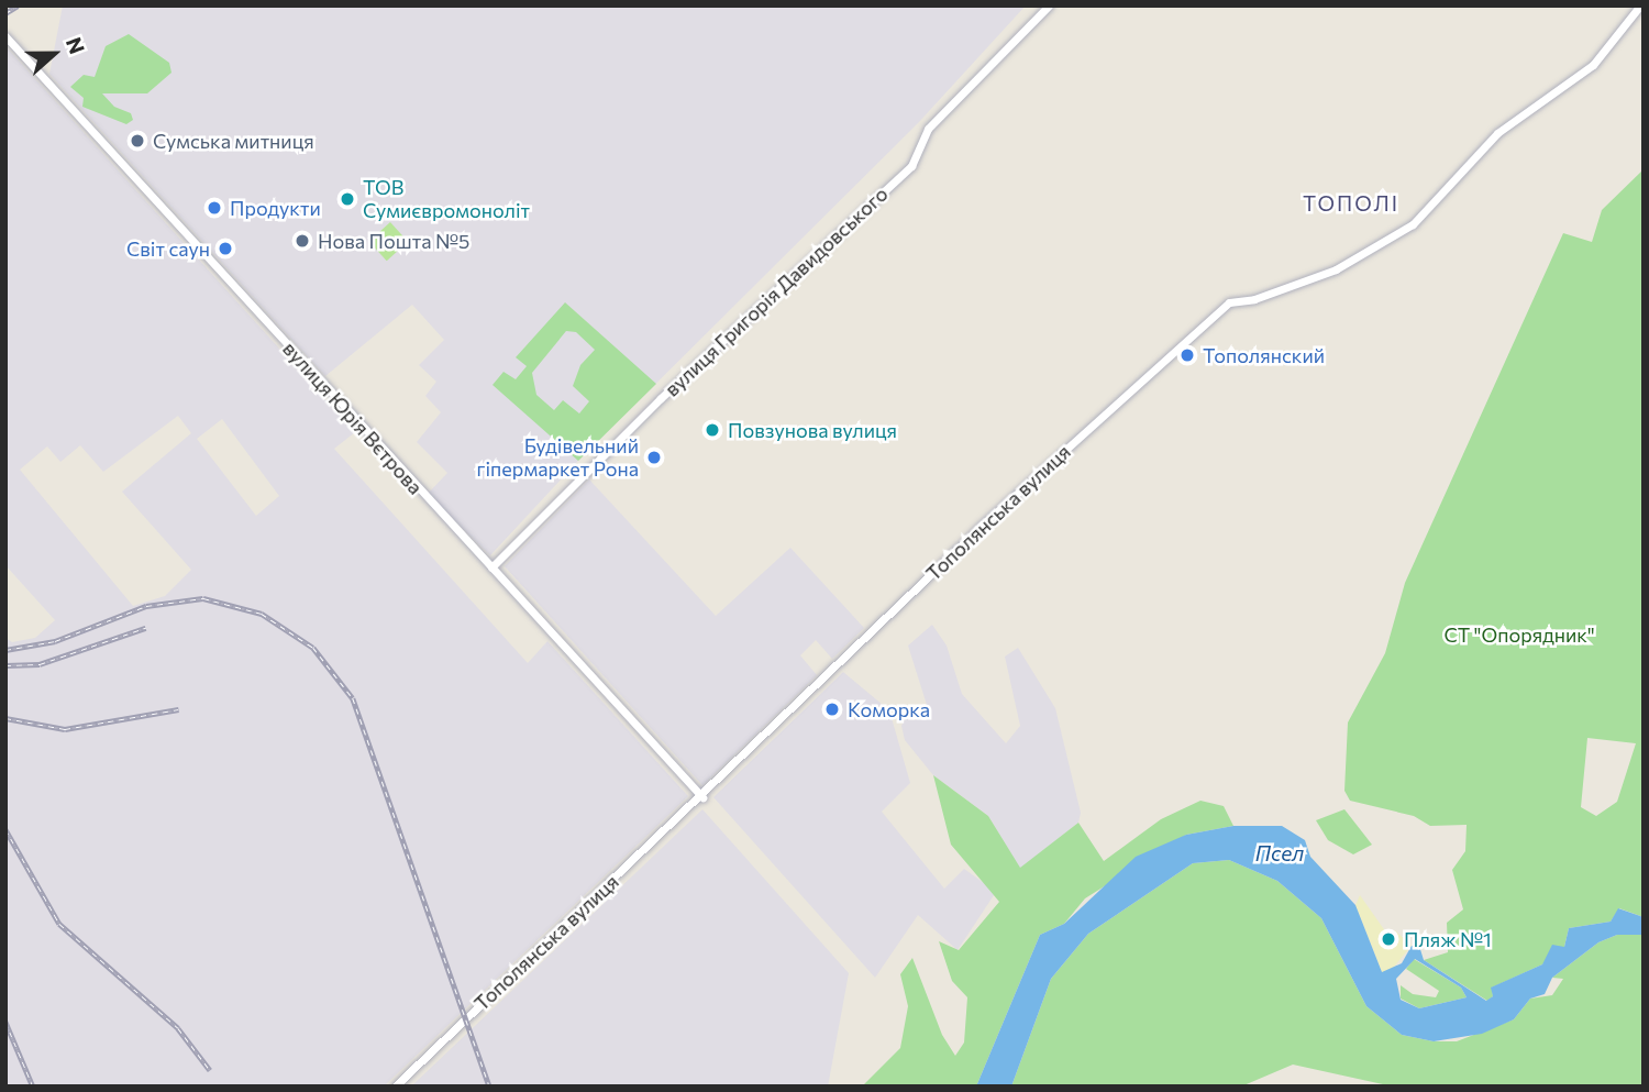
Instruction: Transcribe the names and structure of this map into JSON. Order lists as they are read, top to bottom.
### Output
{
  "streets": {
    "street": ["вулиця Григорія Давидовського", "вулиця Юрія Вєтрова", "Тополянська вулиця"]
  },
  "crossings": [
    ["вулиця Григорія Давидовського", "вулиця Юрія Вєтрова"],
    ["вулиця Юрія Вєтрова", "Тополянська вулиця"]
  ],
  "districts": ["ТОПОЛІ"],
  "water": ["Псел"],
  "parks": ["СТ \"Опорядник\""],
  "places": [
    "Сумська митниця",
    "ТОВ Сумиєвромоноліт",
    "Продукти",
    "Нова Пошта №5",
    "Світ саун",
    "Тополянский",
    "Повзунова вулиця",
    "Будівельний гіпермаркет Рона",
    "Коморка",
    "Пляж №1"
  ],
  "north": "right"
}
